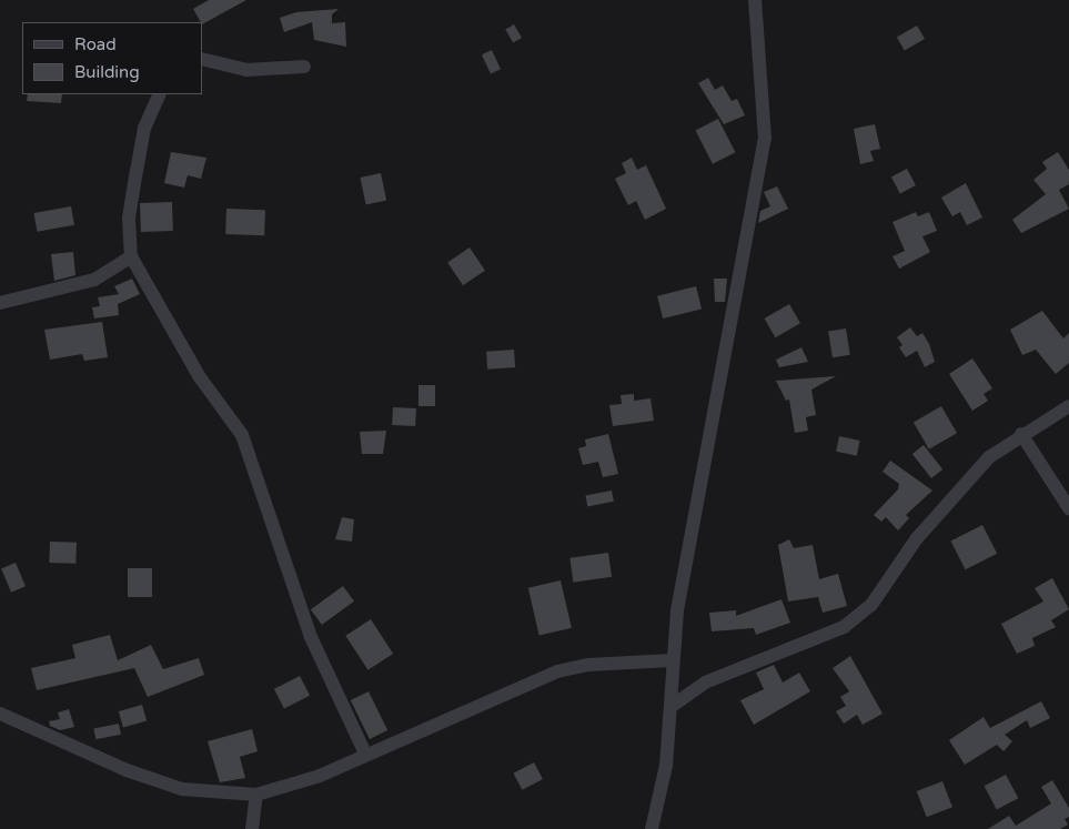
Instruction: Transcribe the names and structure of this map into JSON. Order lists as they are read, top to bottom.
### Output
{
  "legend": ["Road", "Building"]
}
